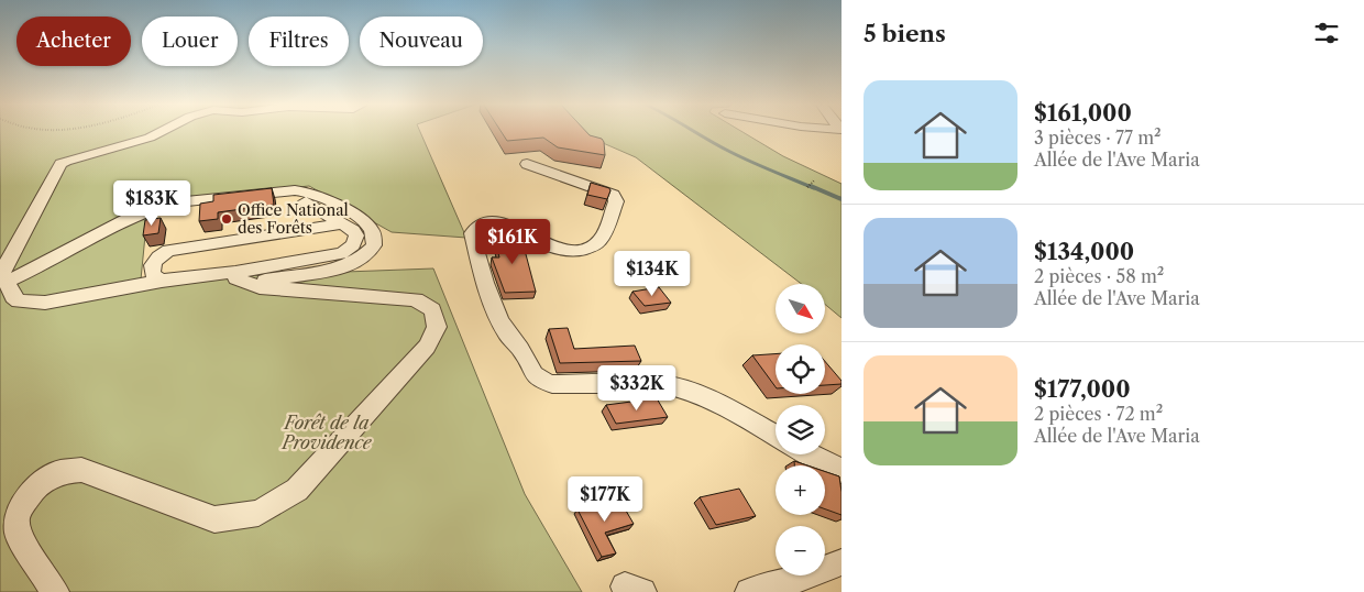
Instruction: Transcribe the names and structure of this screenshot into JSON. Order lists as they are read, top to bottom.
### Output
{
  "parks": ["Forêt de la Providence"],
  "places": ["Office National des Forêts"],
  "north": "bottom right",
  "page": {
    "heading": "5 biens",
    "chip": [
      "Acheter",
      "Louer",
      "Filtres",
      "Nouveau"
    ],
    "list": [
      {
        "name": "$161,000",
        "note": "3 pièces · 77 m² · Allée de l'Ave Maria"
      },
      {
        "name": "$134,000",
        "note": "2 pièces · 58 m² · Allée de l'Ave Maria"
      },
      {
        "name": "$177,000",
        "note": "2 pièces · 72 m² · Allée de l'Ave Maria"
      }
    ],
    "price": [
      "$183K",
      "$161K",
      "$134K",
      "$332K",
      "$177K"
    ],
    "map_buttons": ["+", "−"]
  }
}
